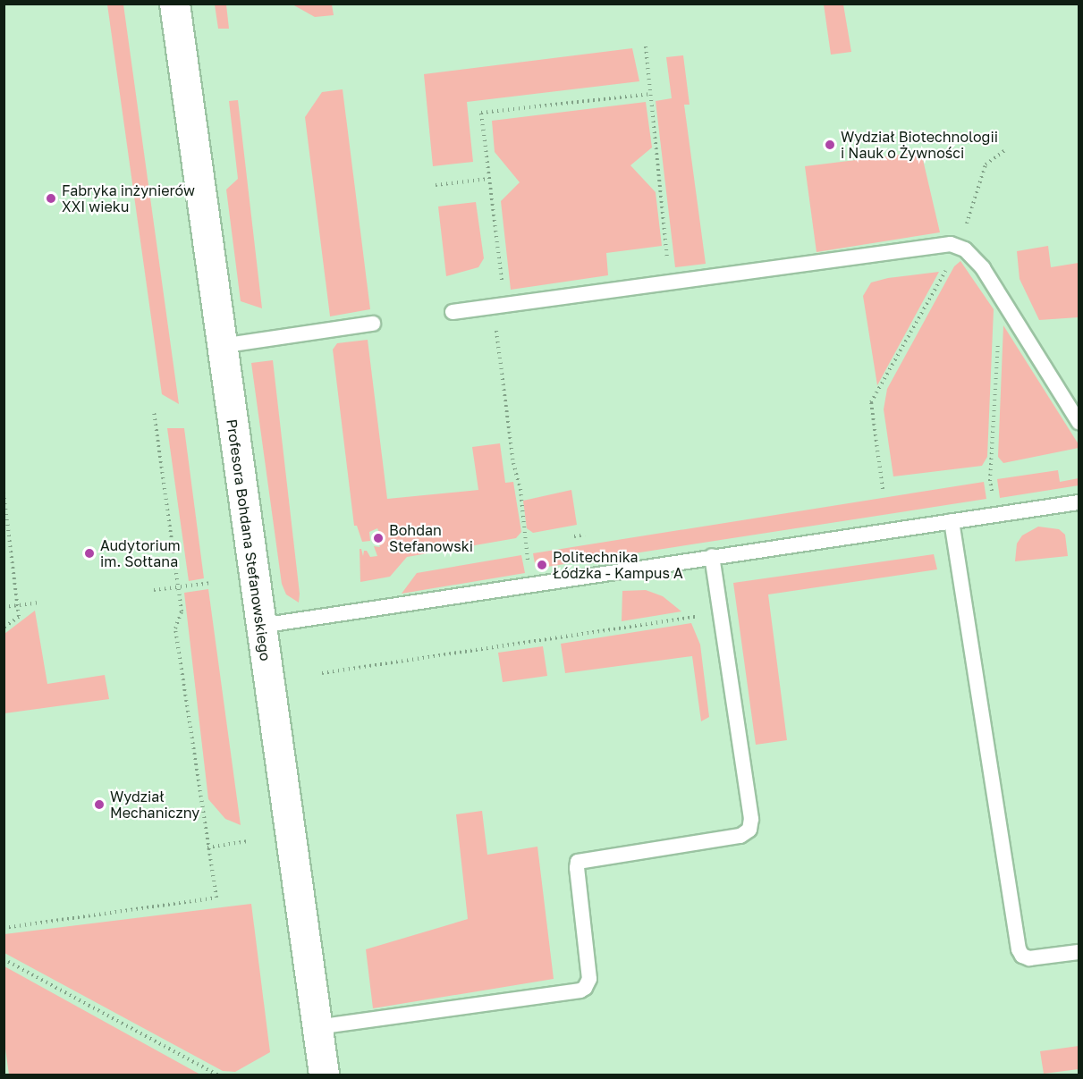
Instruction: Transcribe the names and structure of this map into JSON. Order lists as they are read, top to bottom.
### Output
{
  "streets": {
    "street": ["Profesora Bohdana Stefanowskiego"]
  },
  "places": [
    "Wydział Biotechnologii i Nauk o Żywności",
    "Fabryka inżynierów XXI wieku",
    "Bohdan Stefanowski",
    "Audytorium im. Sołtana",
    "Politechnika Łódzka - Kampus A",
    "Wydział Mechaniczny"
  ]
}
